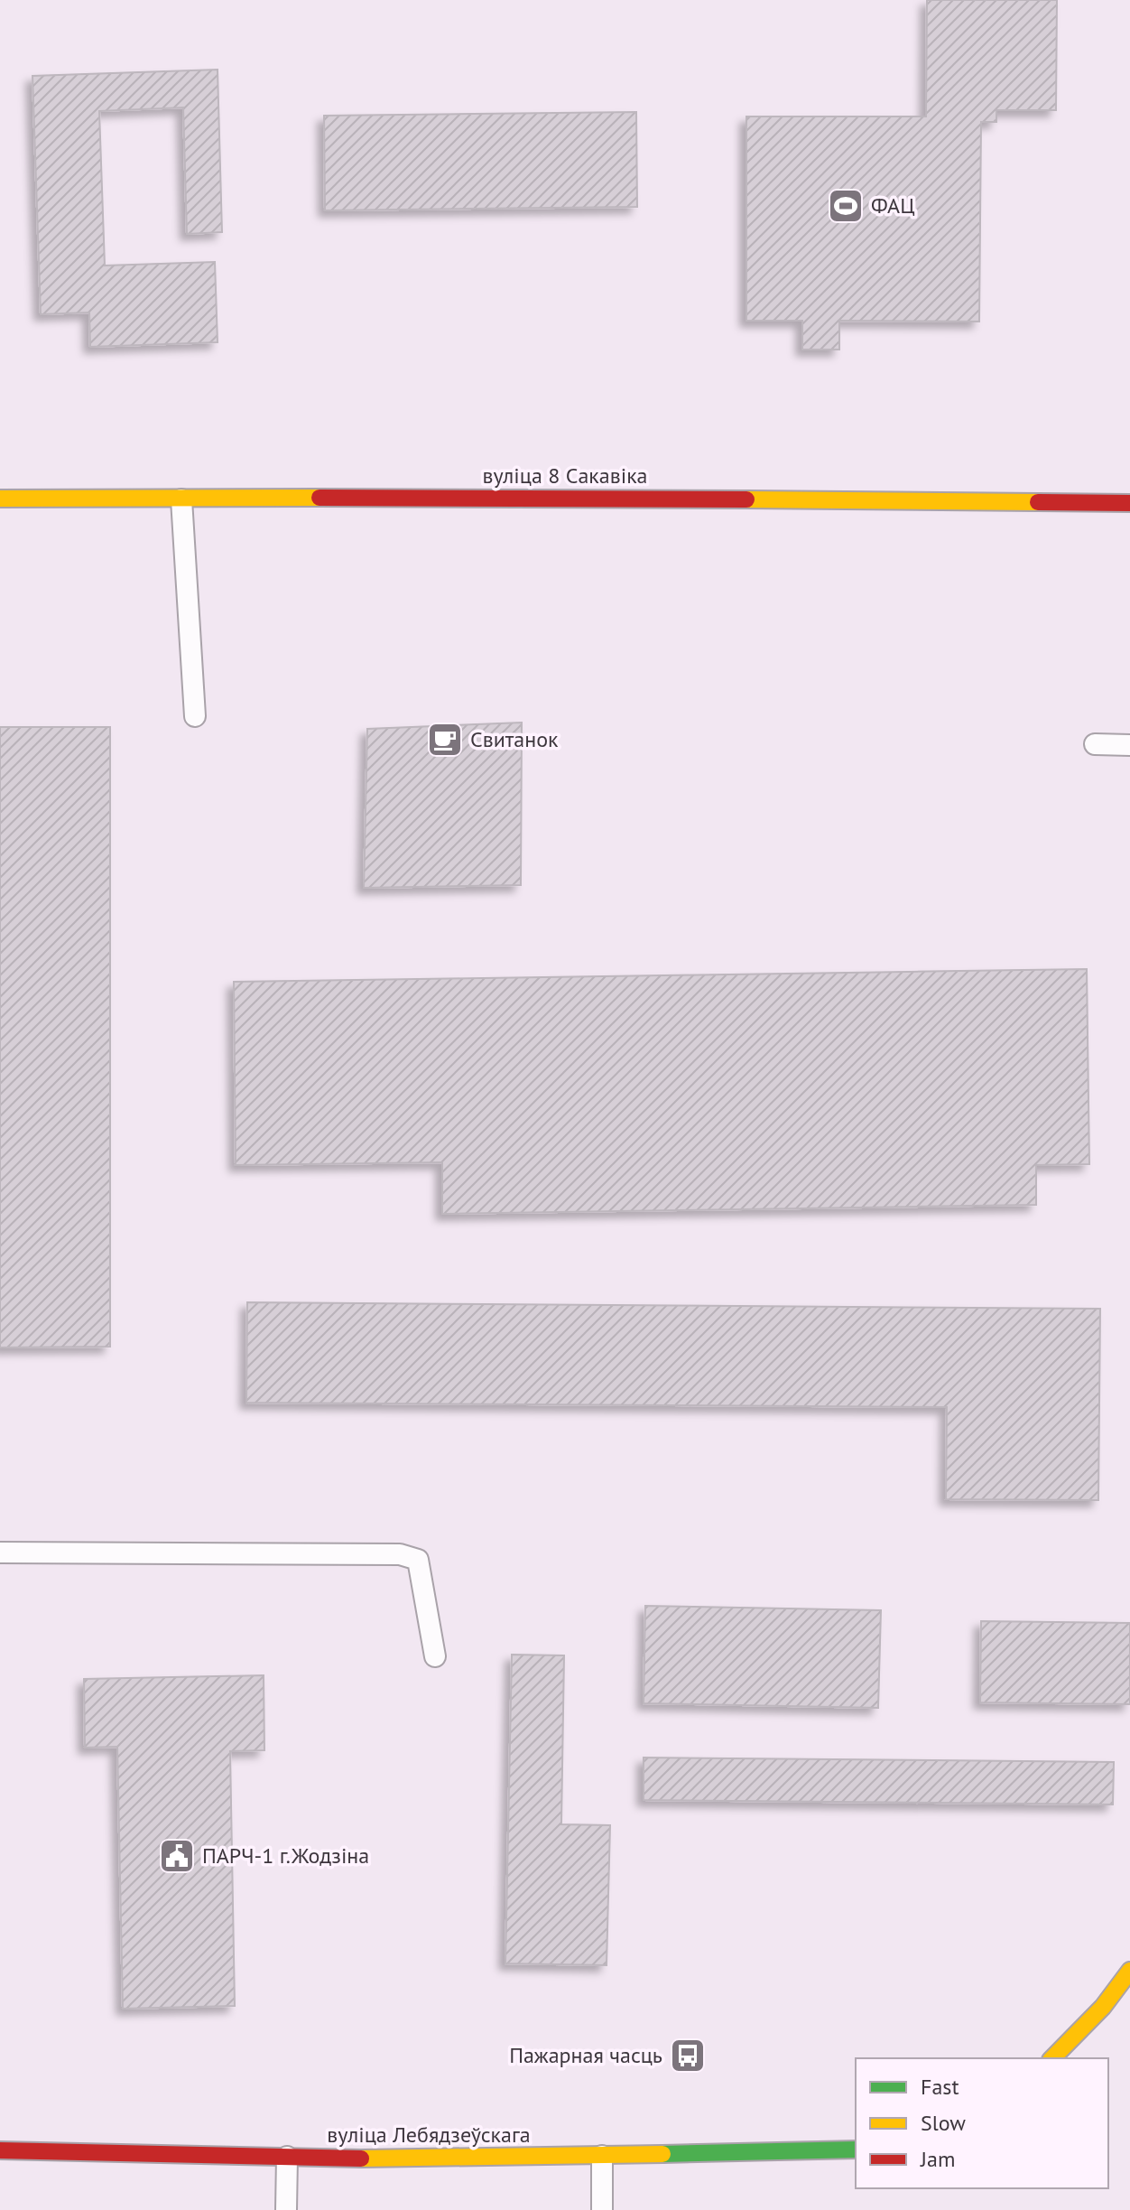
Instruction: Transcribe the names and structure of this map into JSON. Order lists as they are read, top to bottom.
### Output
{
  "streets": {
    "main road": ["вуліца 8 Сакавіка", "вуліца Лебядзеўскага"]
  },
  "places": {
    "sports": ["ФАЦ"],
    "cafe": ["Свитанок"],
    "public building": ["ПАРЧ-1 г.Жодзіна"],
    "bus stop": ["Пажарная часць"]
  },
  "legend": ["Fast", "Slow", "Jam"]
}
